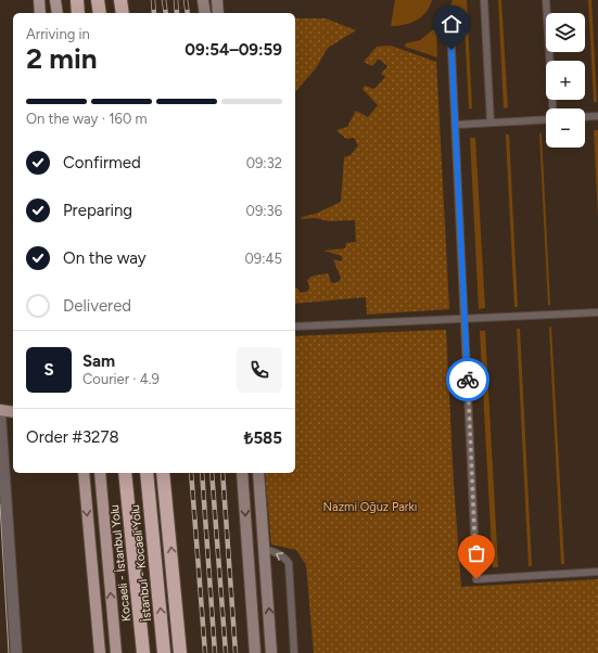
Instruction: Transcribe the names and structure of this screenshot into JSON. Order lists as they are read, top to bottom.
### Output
{
  "streets": {
    "highway": ["Kocaeli - İstanbul Yolu", "İstanbul - Kocaeli Yolu"]
  },
  "parks": ["Nazmi Oğuz Parkı"],
  "page": {
    "map_buttons": ["+", "−"],
    "heading": ["2 min", "Arriving in", "09:54–09:59"],
    "panel": [
      "Sam",
      "Courier · 4.9",
      "Order #3278",
      "₺585"
    ],
    "bar": "On the way · 160 m",
    "list": [
      ["Confirmed", "09:32"],
      ["Preparing", "09:36"],
      ["On the way", "09:45"],
      "Delivered"
    ],
    "round": "S"
  }
}
